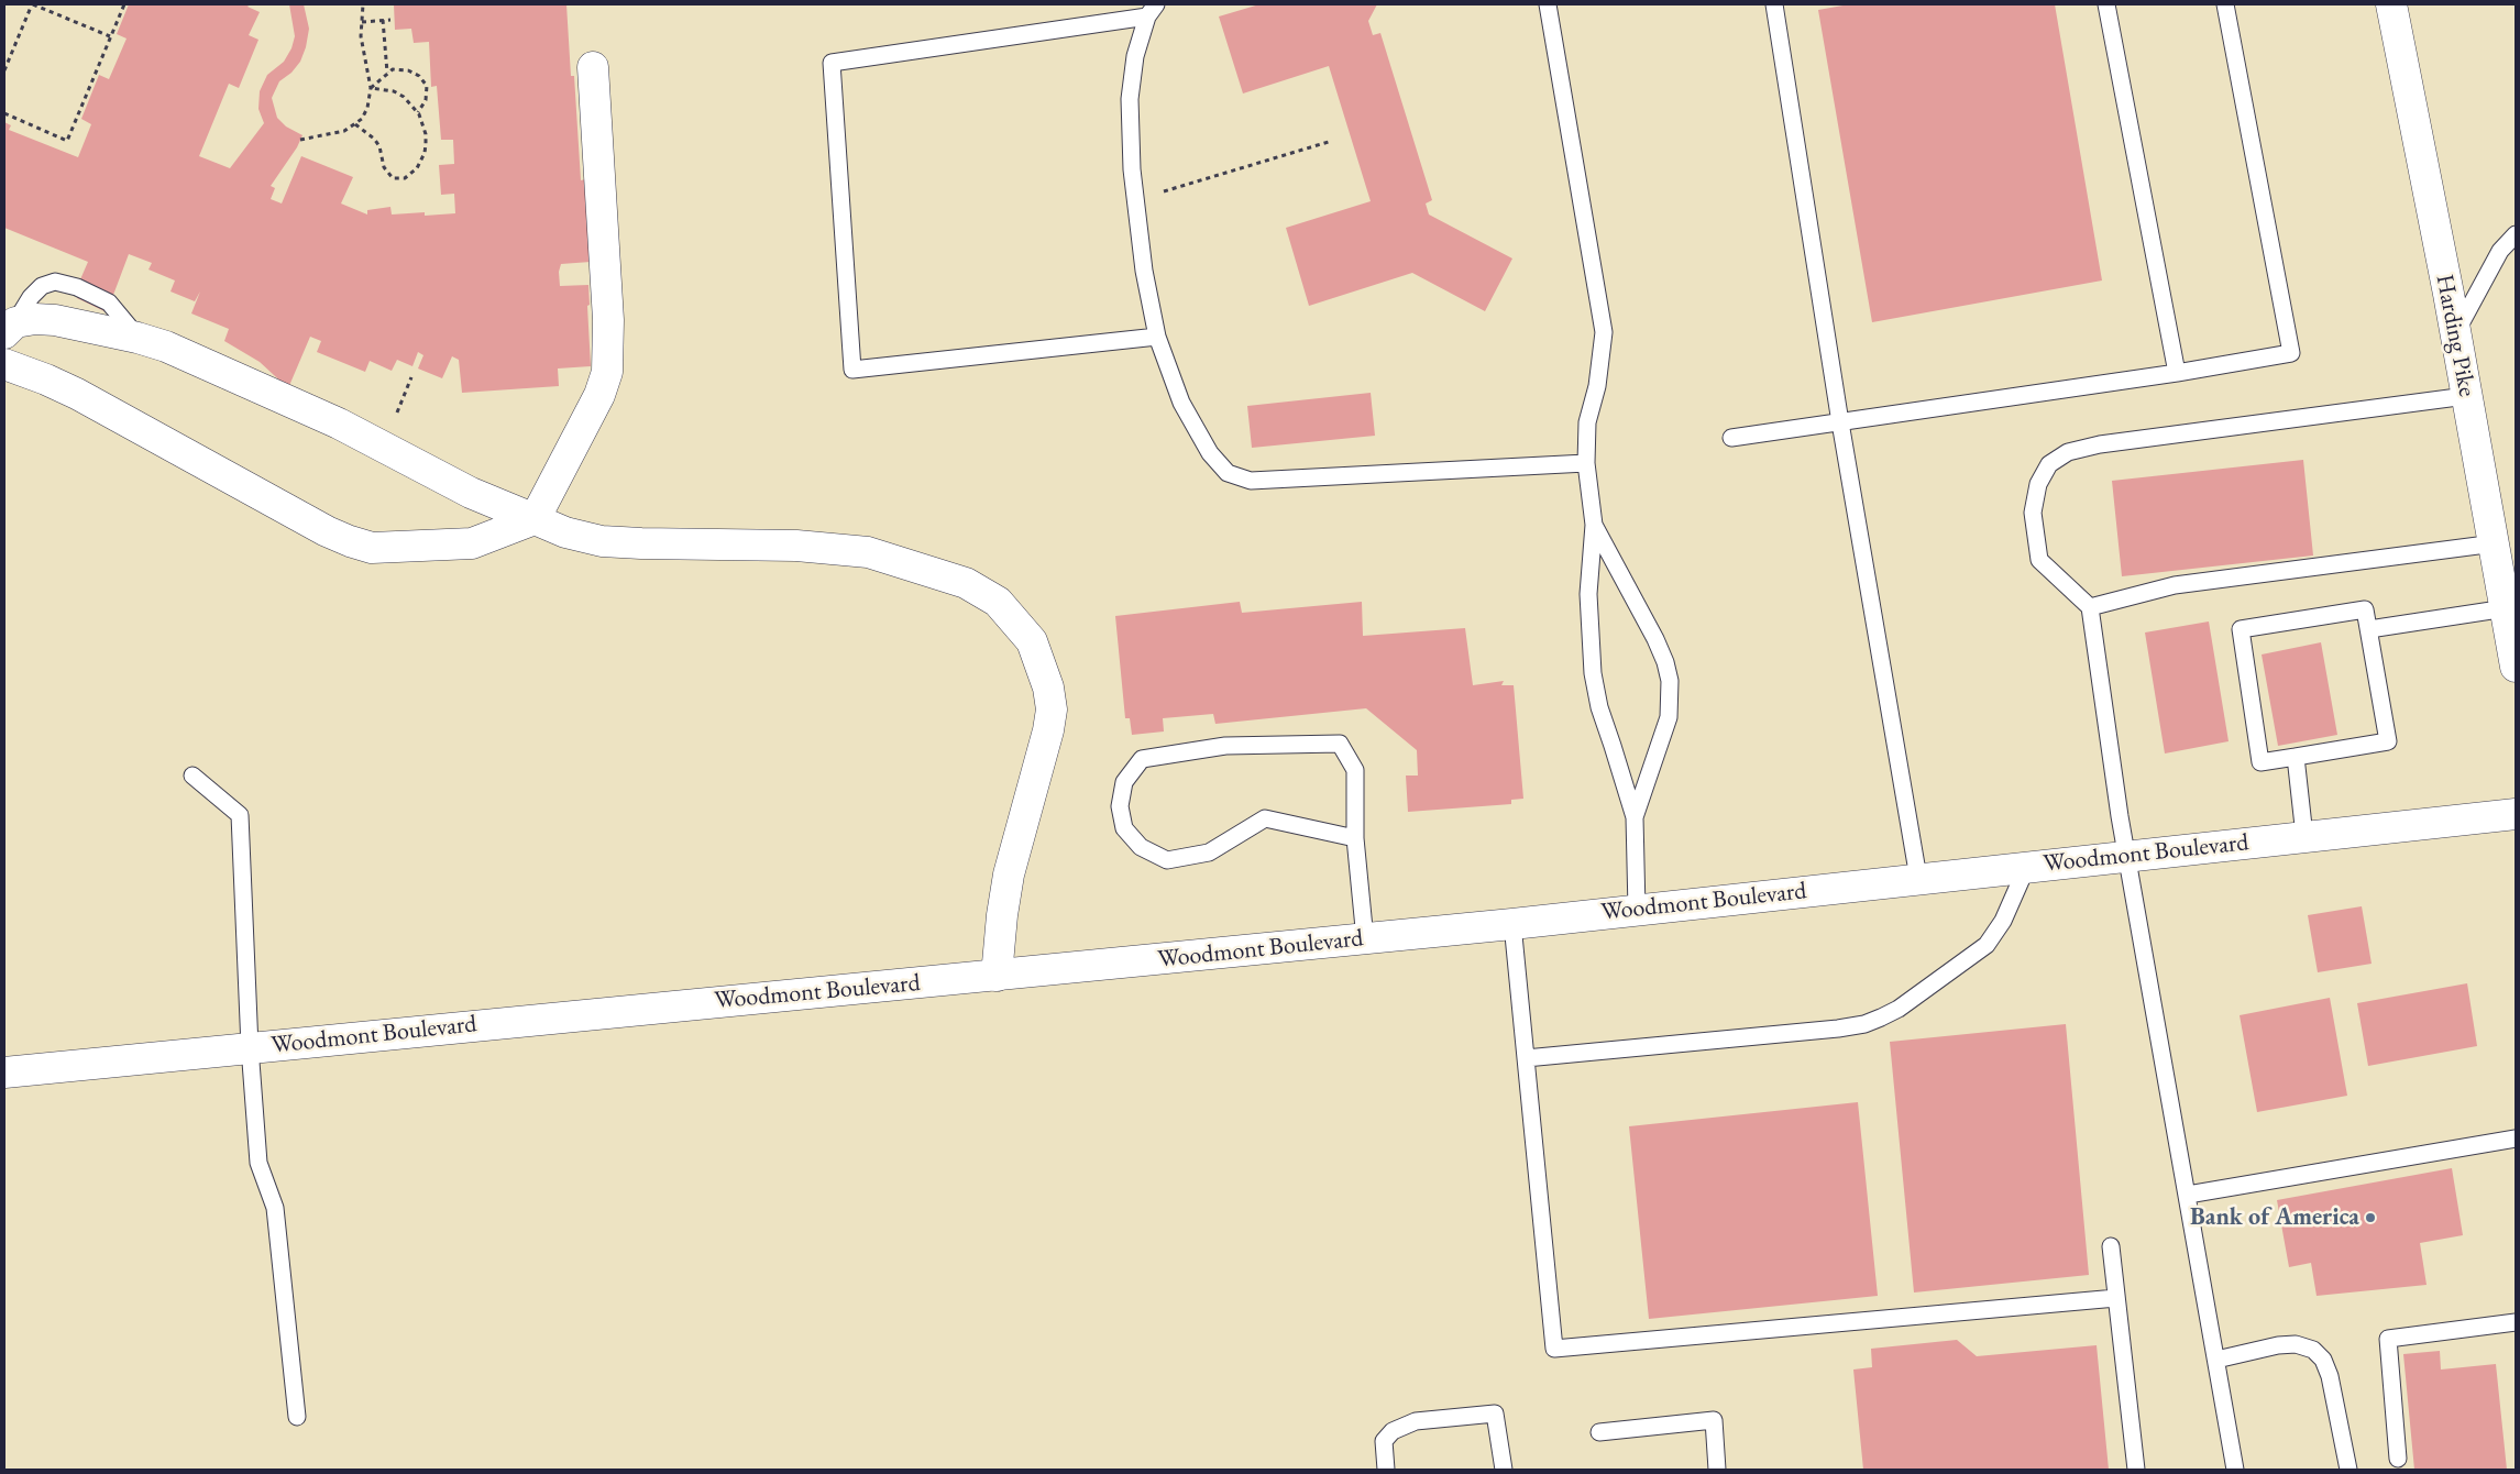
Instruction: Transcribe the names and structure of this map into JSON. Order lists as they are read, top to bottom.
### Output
{
  "streets": {
    "main road": ["Harding Pike", "Woodmont Boulevard"]
  },
  "places": ["Bank of America"]
}
